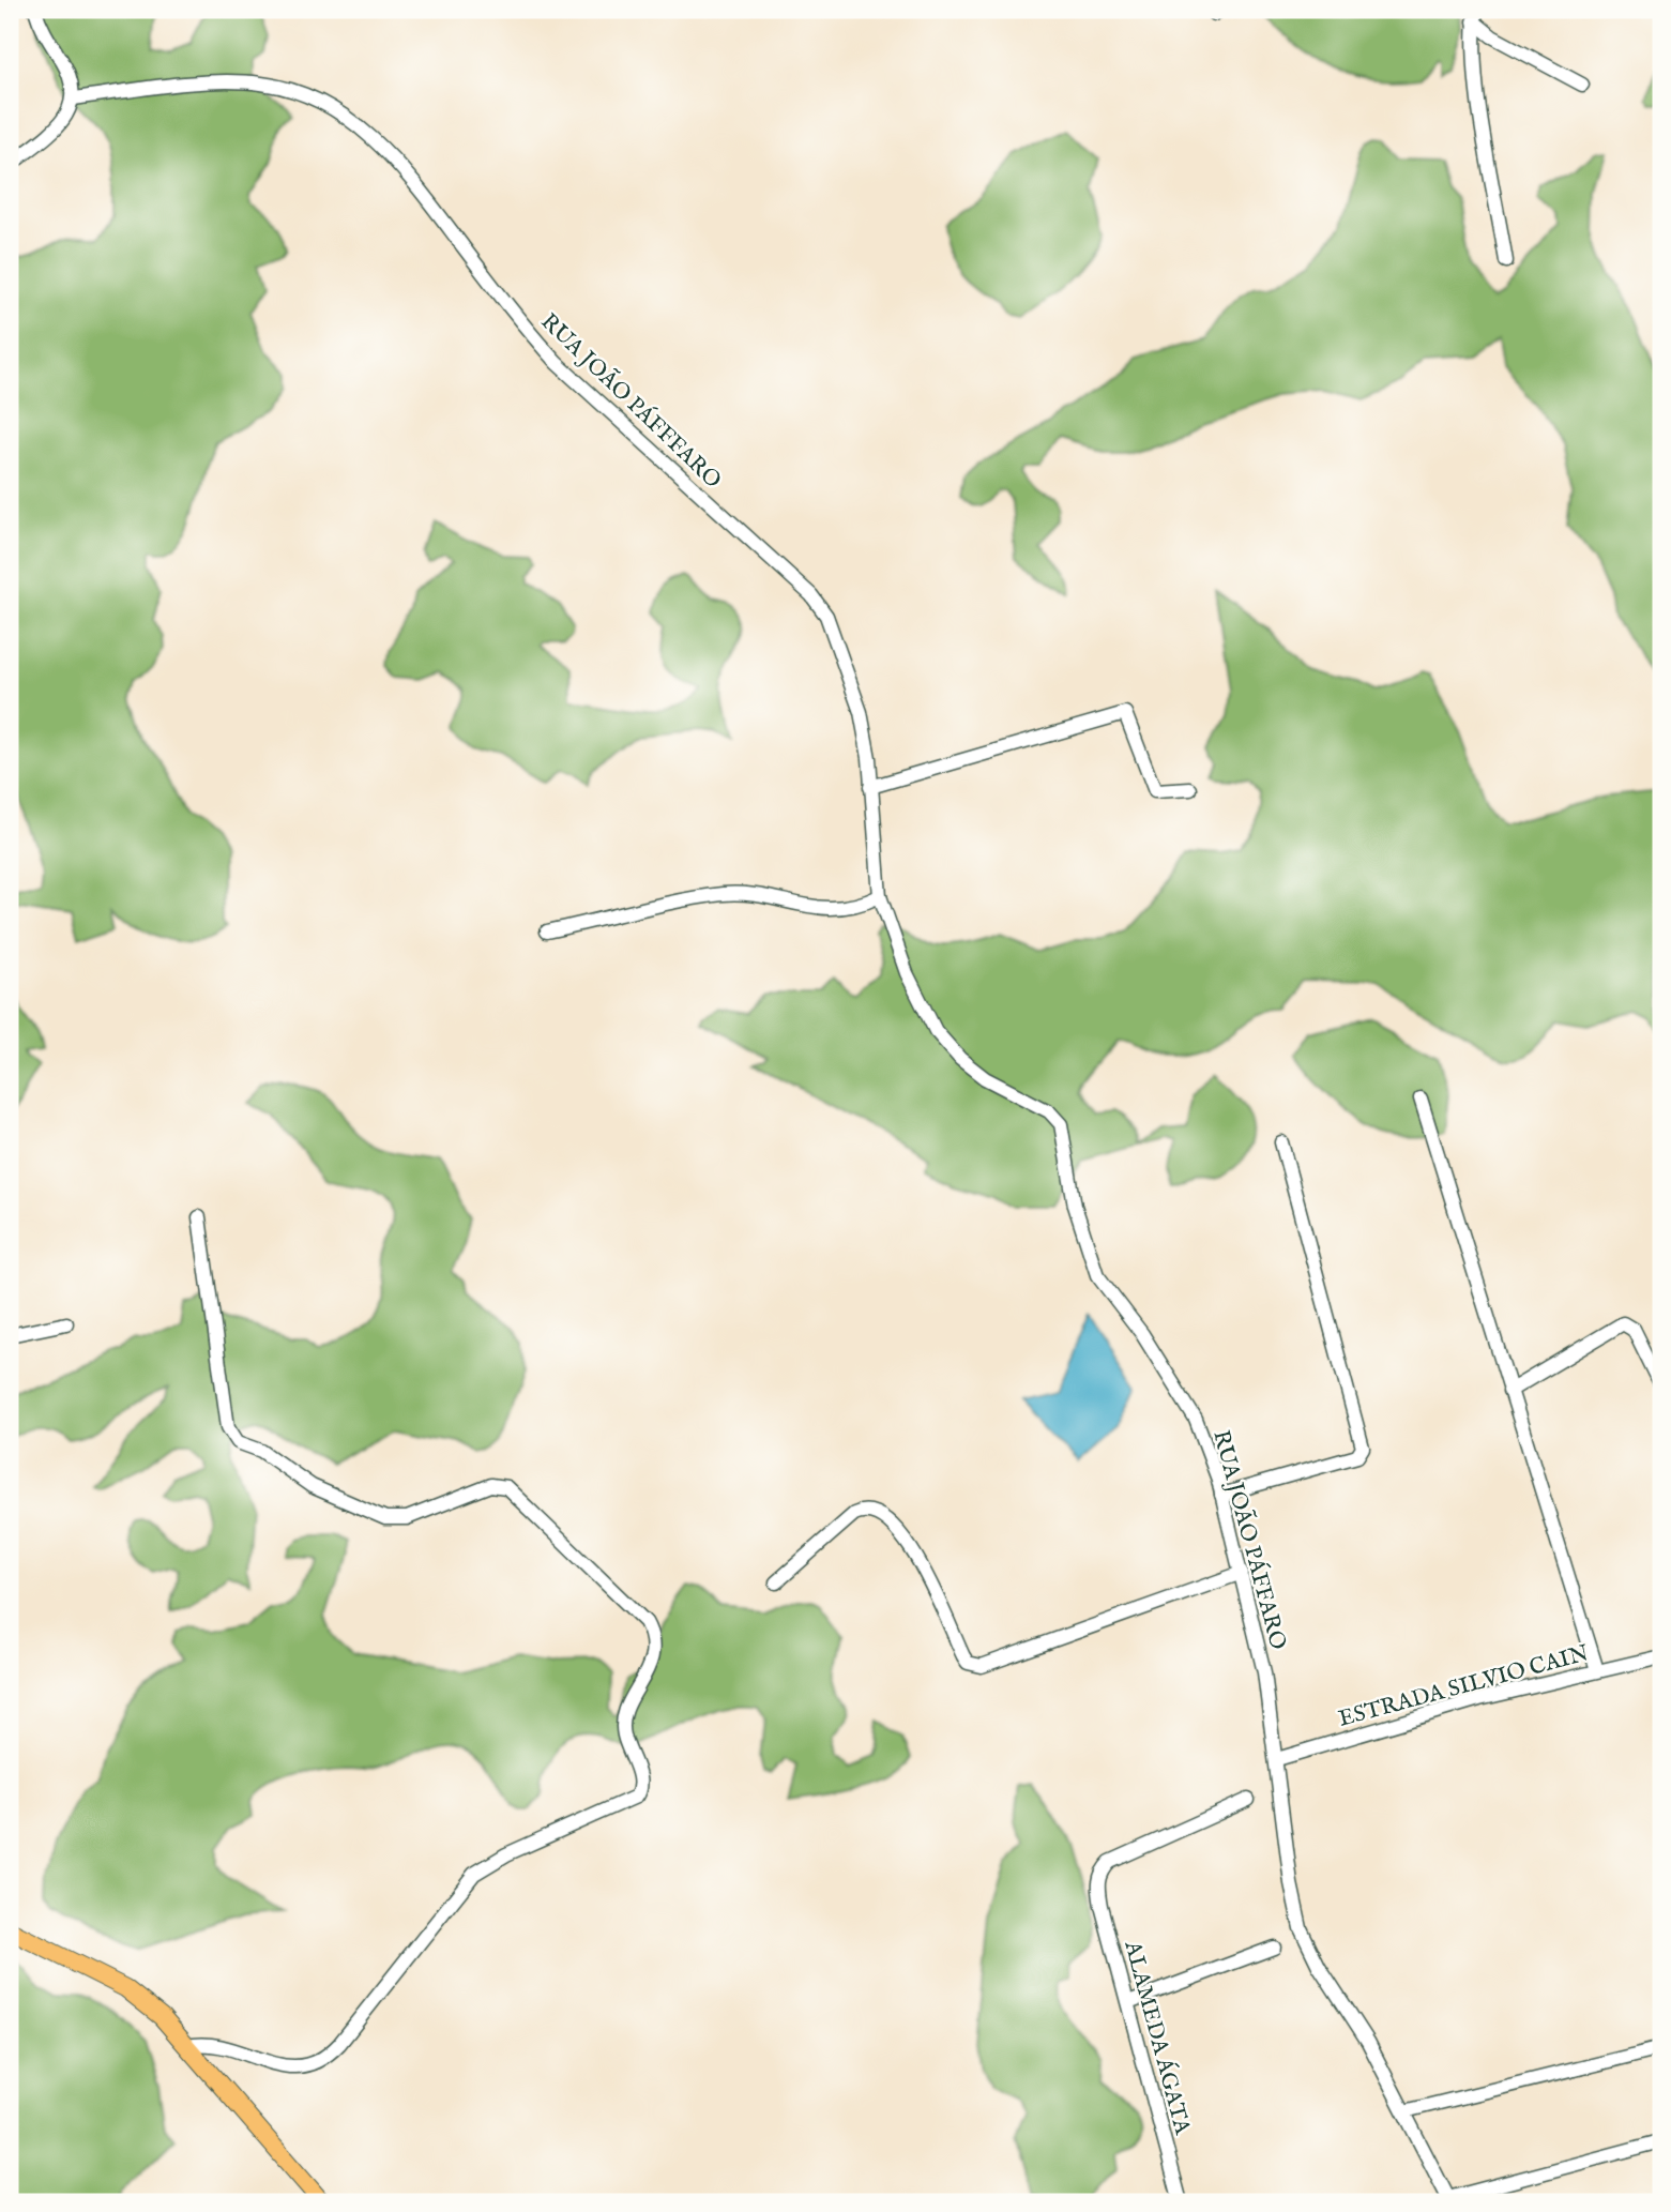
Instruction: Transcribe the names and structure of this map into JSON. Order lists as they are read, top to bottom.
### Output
{
  "streets": {
    "street": [
      "RUA JOÃO PÁFFFARO",
      "RUA JOÃO PÁFFARO",
      "ESTRADA SILVIO CAIN",
      "ALAMEDA ÁGATA"
    ]
  },
  "crossings": [
    ["RUA JOÃO PÁFFFARO", "RUA JOÃO PÁFFARO"],
    ["RUA JOÃO PÁFFARO", "ESTRADA SILVIO CAIN"]
  ]
}
